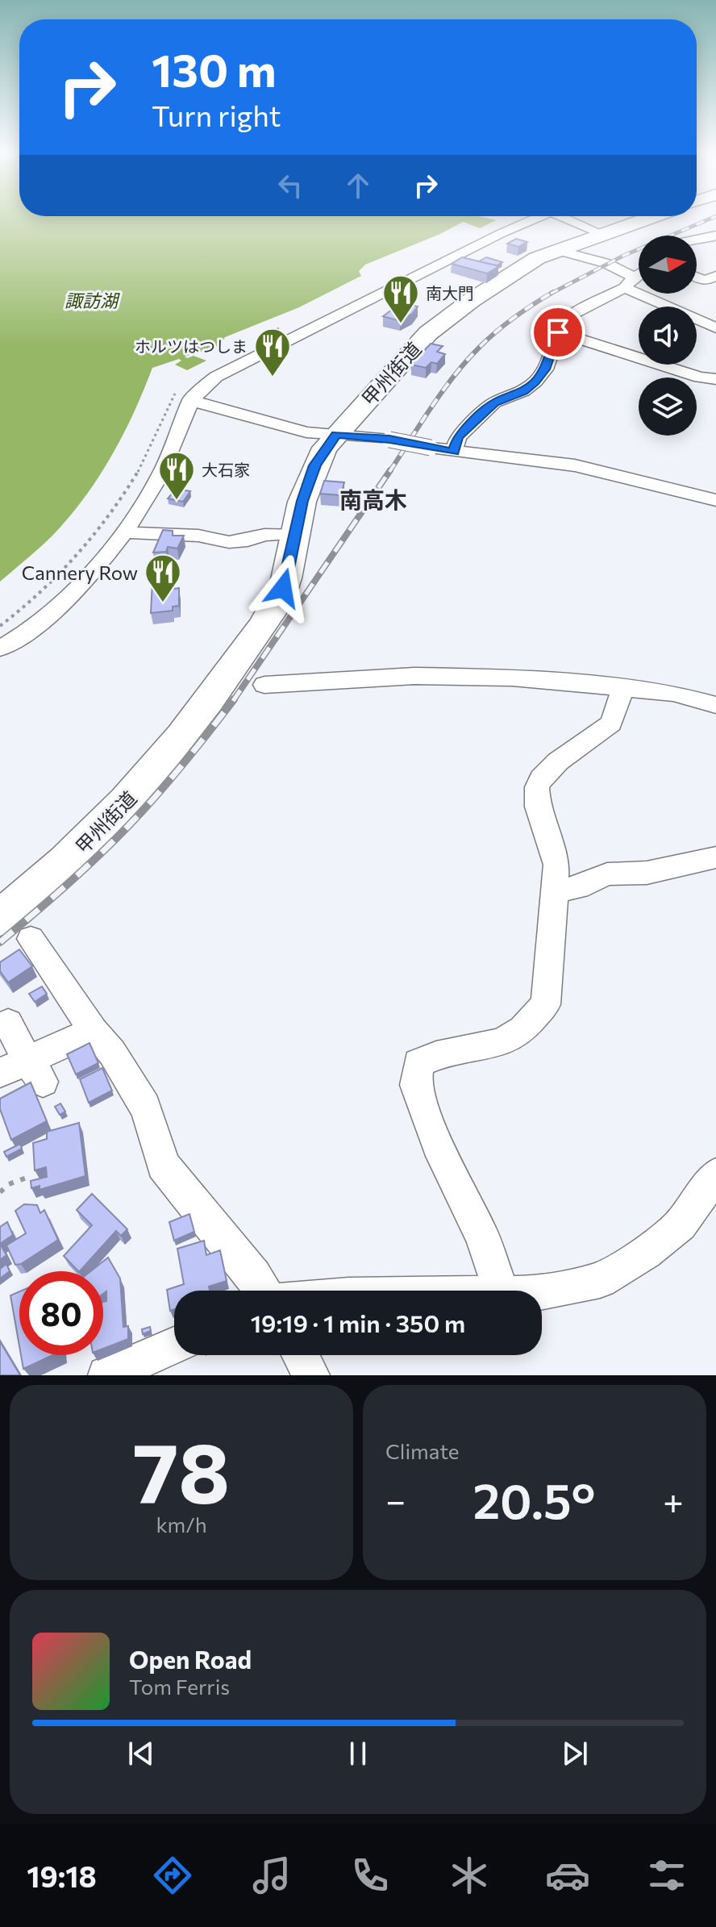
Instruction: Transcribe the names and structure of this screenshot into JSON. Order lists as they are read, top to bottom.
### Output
{
  "streets": {
    "highway": ["甲州街道"]
  },
  "districts": ["南高木"],
  "water": ["諏訪湖"],
  "places": {
    "restaurant": [
      "南大門",
      "ホルツはつしま",
      "大石家",
      "Cannery Row"
    ]
  },
  "north": "right",
  "page": {
    "turn": ["130 m", "Turn right"],
    "limit": "80",
    "trip": "19:19 · 1 min · 350 m",
    "tile": [
      ["78", "km/h"],
      "Climate"
    ],
    "heat": ["−", "20.5°", "+"],
    "song": ["Open Road", "Tom Ferris"],
    "tabs": "19:18"
  }
}
